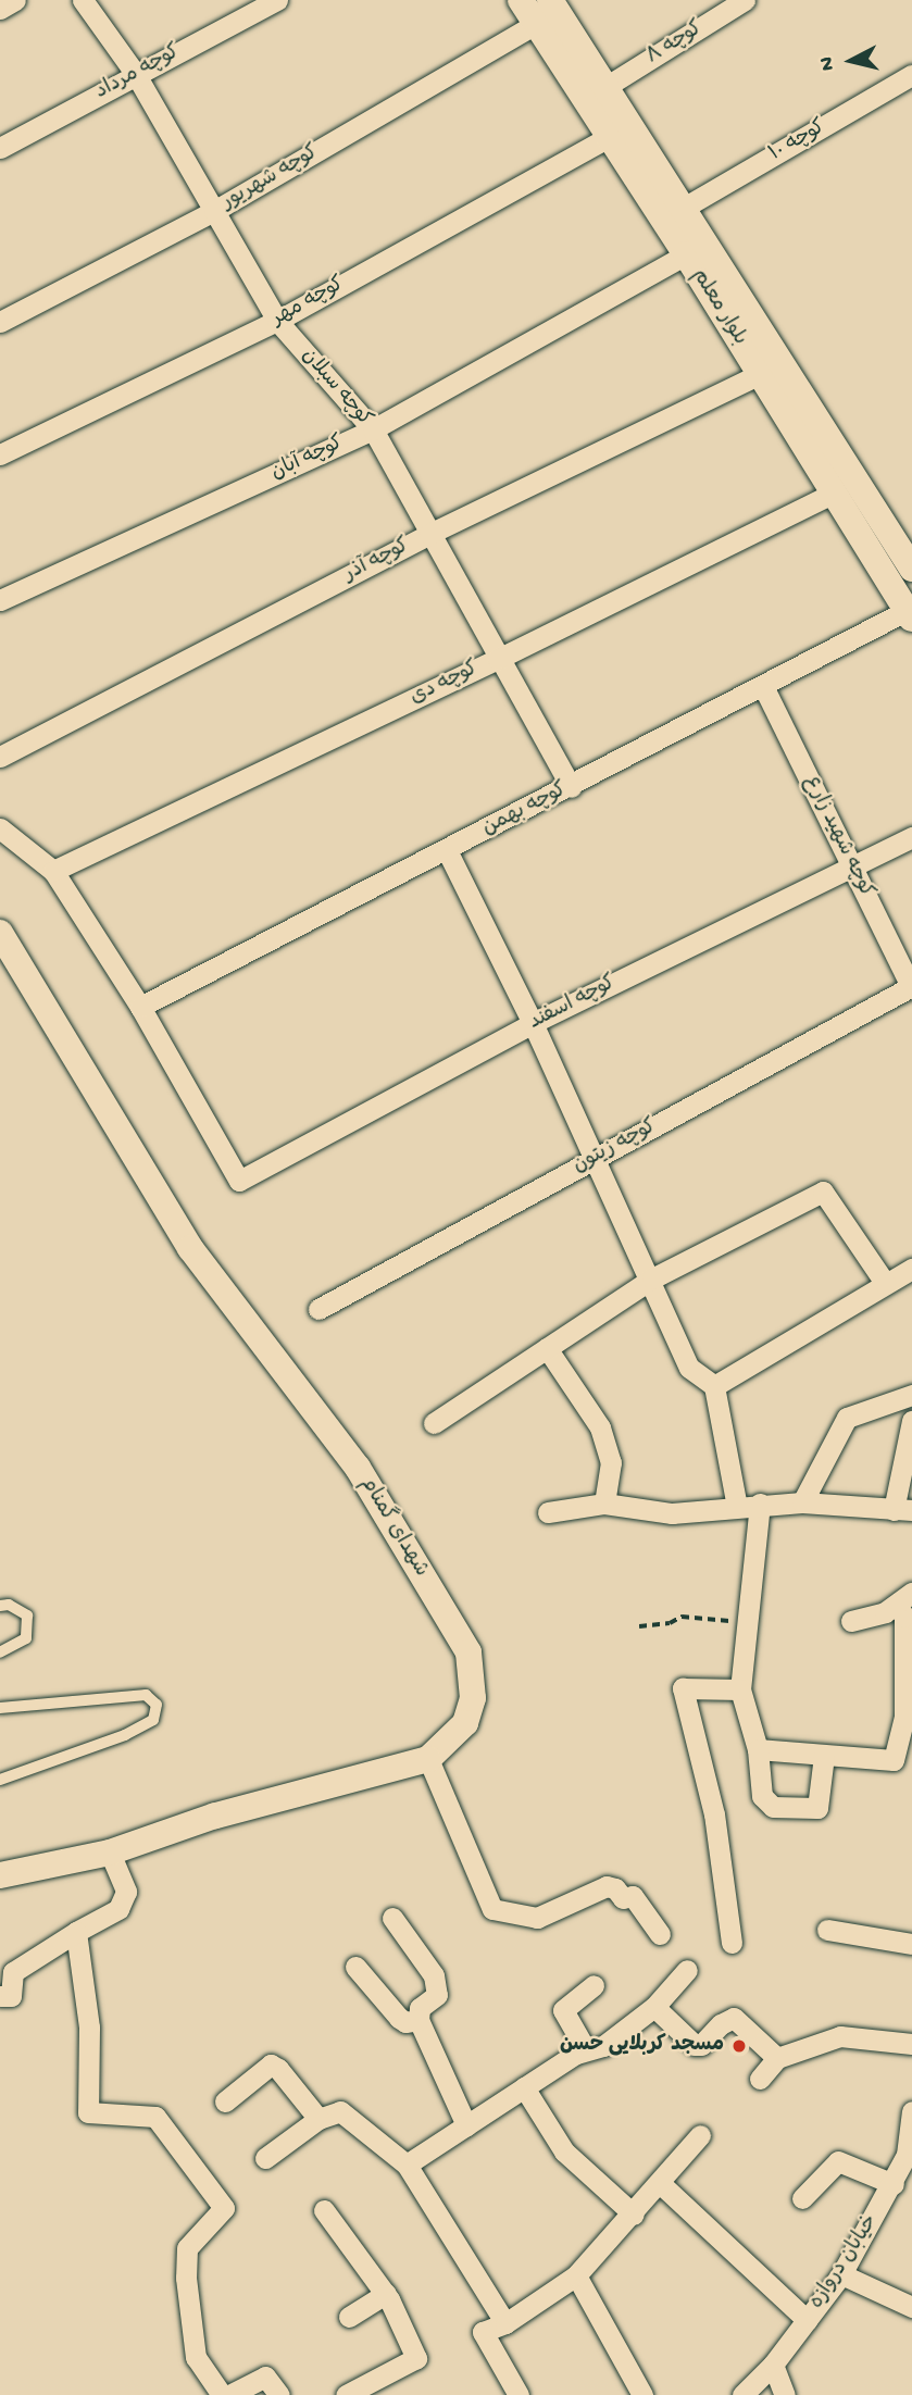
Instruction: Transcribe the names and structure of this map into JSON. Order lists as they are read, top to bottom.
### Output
{
  "streets": {
    "street": [
      "کوچه ۸",
      "کوچه مرداد",
      "کوچه ۱۰",
      "کوچه شهریور",
      "کوچه مهر",
      "بلوار معلم",
      "کوچه سبلان",
      "کوچه آبان",
      "کوچه آذر",
      "کوچه دی",
      "کوچه بهمن",
      "کوچه شهید زارع",
      "کوچه اسفند",
      "کوچه زیتون",
      "شهدای گمنام",
      "خیابان دروازه"
    ]
  },
  "crossings": [
    ["کوچه ۸", "بلوار معلم"],
    ["کوچه مرداد", "کوچه سبلان"],
    ["کوچه ۱۰", "بلوار معلم"],
    ["کوچه شهریور", "بلوار معلم"],
    ["کوچه شهریور", "کوچه سبلان"],
    ["کوچه مهر", "بلوار معلم"],
    ["کوچه مهر", "کوچه سبلان"],
    ["بلوار معلم", "کوچه آبان"],
    ["بلوار معلم", "کوچه آذر"],
    ["بلوار معلم", "کوچه دی"],
    ["بلوار معلم", "کوچه بهمن"],
    ["کوچه سبلان", "کوچه آبان"],
    ["کوچه سبلان", "کوچه آذر"],
    ["کوچه سبلان", "کوچه دی"],
    ["کوچه سبلان", "کوچه بهمن"],
    ["کوچه بهمن", "کوچه شهید زارع"],
    ["کوچه بهمن", "کوچه اسفند"],
    ["کوچه شهید زارع", "کوچه اسفند"],
    ["کوچه شهید زارع", "کوچه زیتون"]
  ],
  "places": ["مسجد کربلایی حسن"],
  "north": "left"
}
